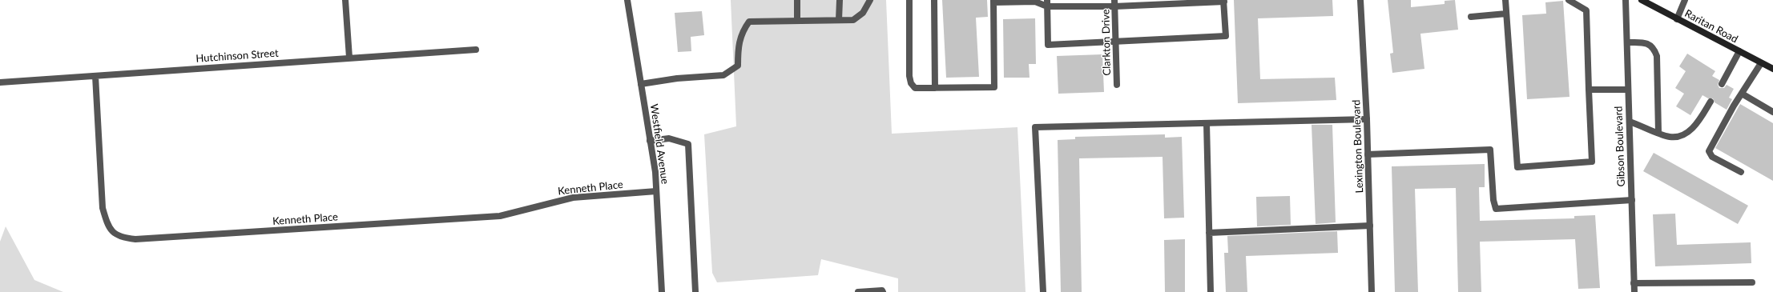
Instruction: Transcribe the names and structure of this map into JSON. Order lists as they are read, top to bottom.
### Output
{
  "streets": {
    "main road": ["Raritan Road"],
    "street": [
      "Clarkton Drive",
      "Hutchinson Street",
      "Westfield Avenue",
      "Lexington Boulevard",
      "Gibson Boulevard",
      "Kenneth Place"
    ]
  },
  "crossings": [
    ["Hutchinson Street", "Kenneth Place"],
    ["Westfield Avenue", "Kenneth Place"]
  ]
}
